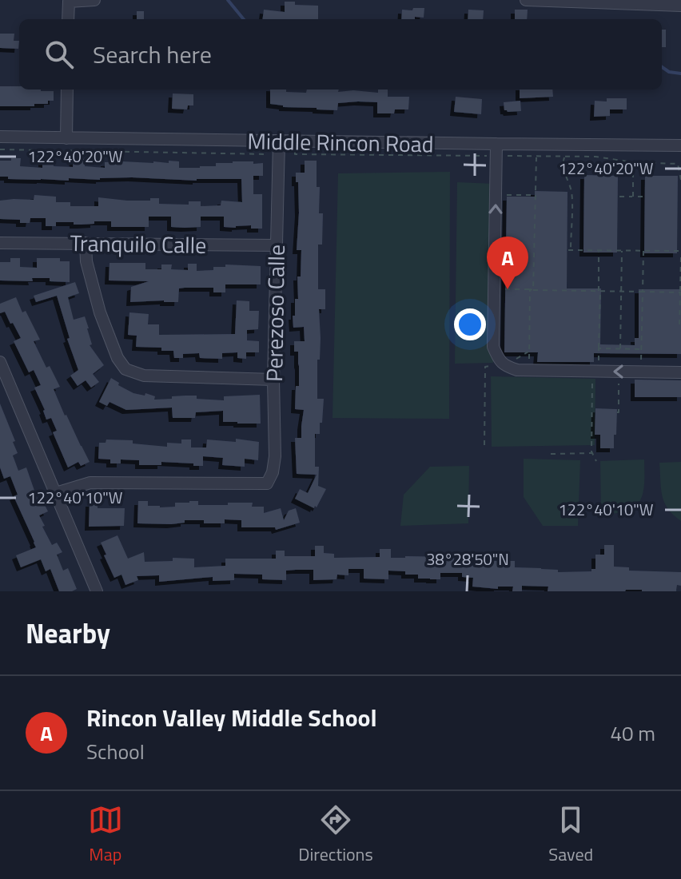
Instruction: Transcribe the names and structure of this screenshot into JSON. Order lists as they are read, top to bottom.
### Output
{
  "streets": {
    "street": ["Middle Rincon Road", "Tranquilo Calle", "Perezoso Calle"]
  },
  "crossings": [
    ["Middle Rincon Road", "Perezoso Calle"],
    ["Tranquilo Calle", "Perezoso Calle"]
  ],
  "page": {
    "search": "Search here",
    "pins": "A",
    "heading": "Nearby",
    "list": [
      {
        "mark": "A",
        "name": "Rincon Valley Middle School",
        "note": "School",
        "value": "40 m"
      }
    ],
    "nav": ["Map", "Directions", "Saved"]
  },
  "coordinates": ["122°40'20\"W", "122°40'10\"W", "38°28'50\"N"]
}
